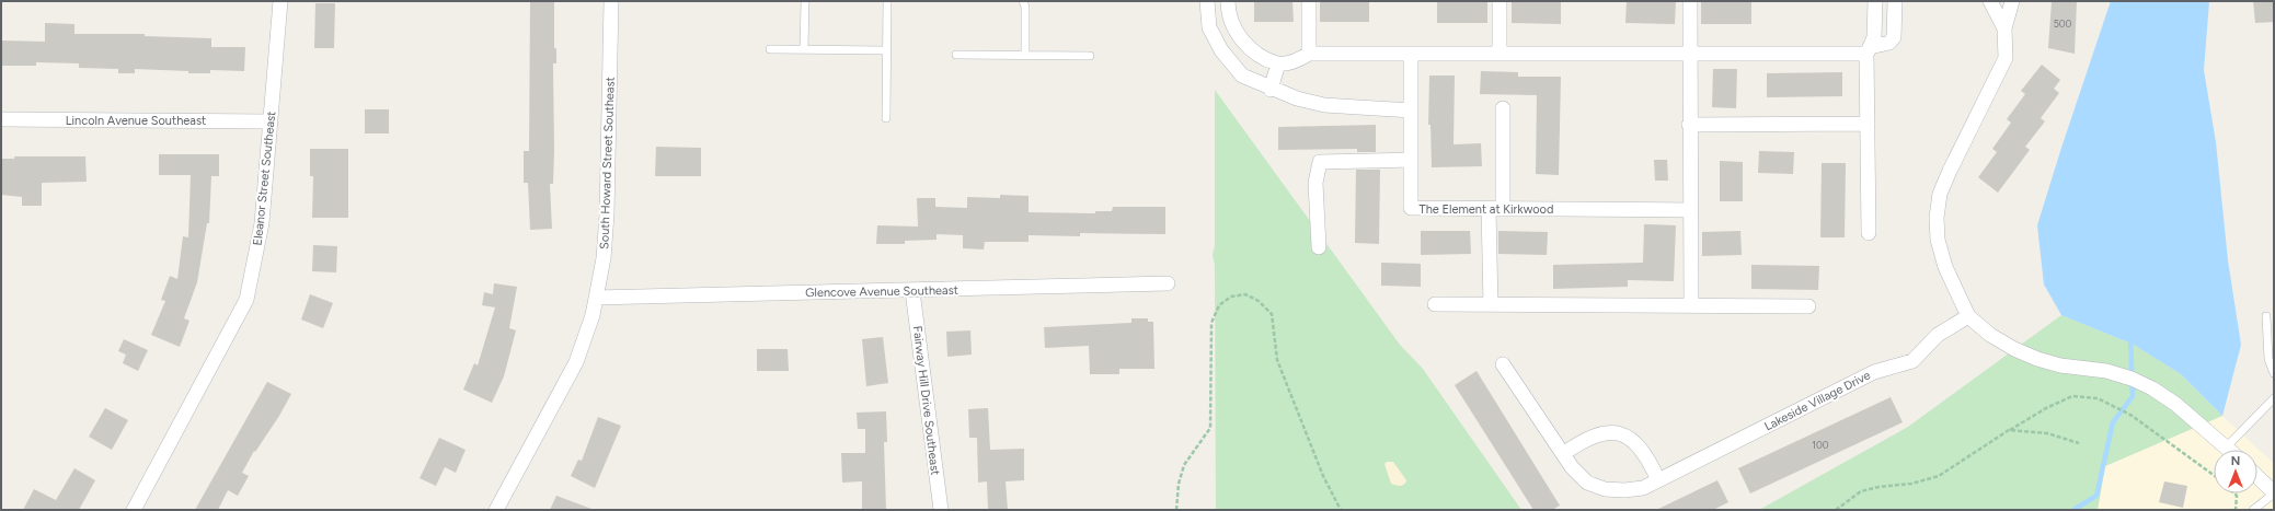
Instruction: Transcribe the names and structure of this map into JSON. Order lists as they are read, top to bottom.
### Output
{
  "streets": {
    "street": [
      "Lincoln Avenue Southeast",
      "South Howard Street Southeast",
      "Eleanor Street Southeast",
      "The Element at Kirkwood",
      "Glencove Avenue Southeast",
      "Fairway Hill Drive Southeast",
      "Lakeside Village Drive"
    ]
  },
  "crossings": [
    ["Lincoln Avenue Southeast", "Eleanor Street Southeast"],
    ["South Howard Street Southeast", "Glencove Avenue Southeast"],
    ["Glencove Avenue Southeast", "Fairway Hill Drive Southeast"]
  ],
  "house_numbers": ["500", "100"],
  "north": "top"
}
